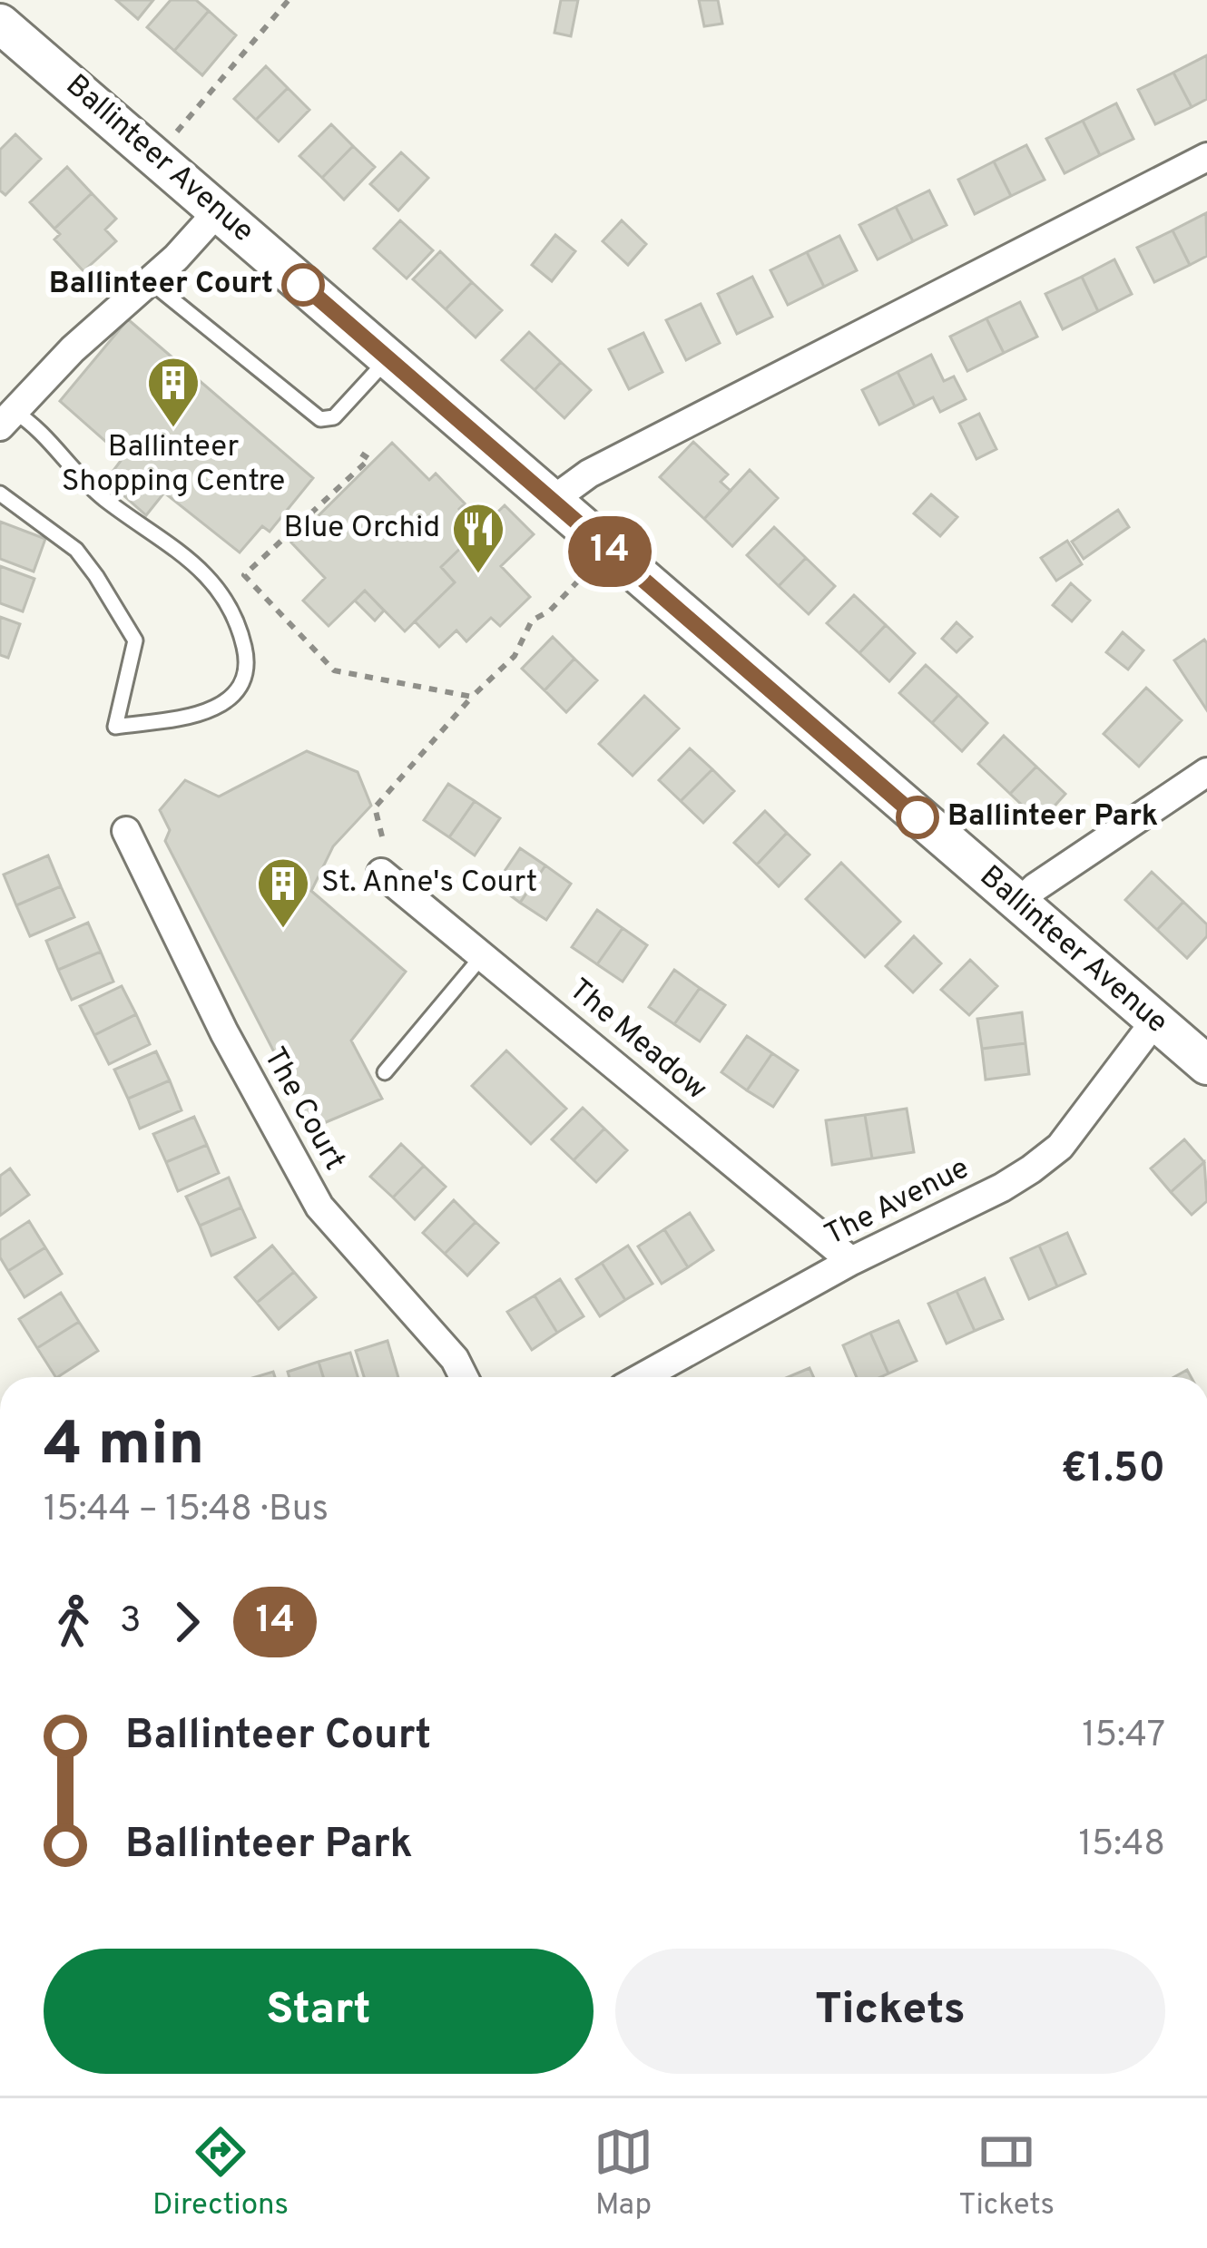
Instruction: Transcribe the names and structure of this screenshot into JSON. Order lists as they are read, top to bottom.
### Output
{
  "streets": {
    "street": [
      "Ballinteer Avenue",
      "The Meadow",
      "The Court",
      "The Avenue"
    ]
  },
  "crossings": [
    ["Ballinteer Avenue", "The Avenue"],
    ["The Meadow", "The Avenue"]
  ],
  "places": {
    "other": ["Ballinteer Court", "Ballinteer Park"],
    "building": ["Ballinteer Shopping Centre", "St. Anne's Court"],
    "restaurant": ["Blue Orchid"]
  },
  "lines": ["bus line 14"],
  "page": {
    "on_map": "14",
    "heading": ["4 min", "15:44 – 15:48 · Bus", "€1.50"],
    "legs": ["3", "14"],
    "list": [
      {
        "name": "Ballinteer Court",
        "value": "15:47"
      },
      {
        "name": "Ballinteer Park",
        "value": "15:48"
      }
    ],
    "buttons": ["Start", "Tickets"],
    "tabs": ["Directions", "Map", "Tickets"]
  }
}
